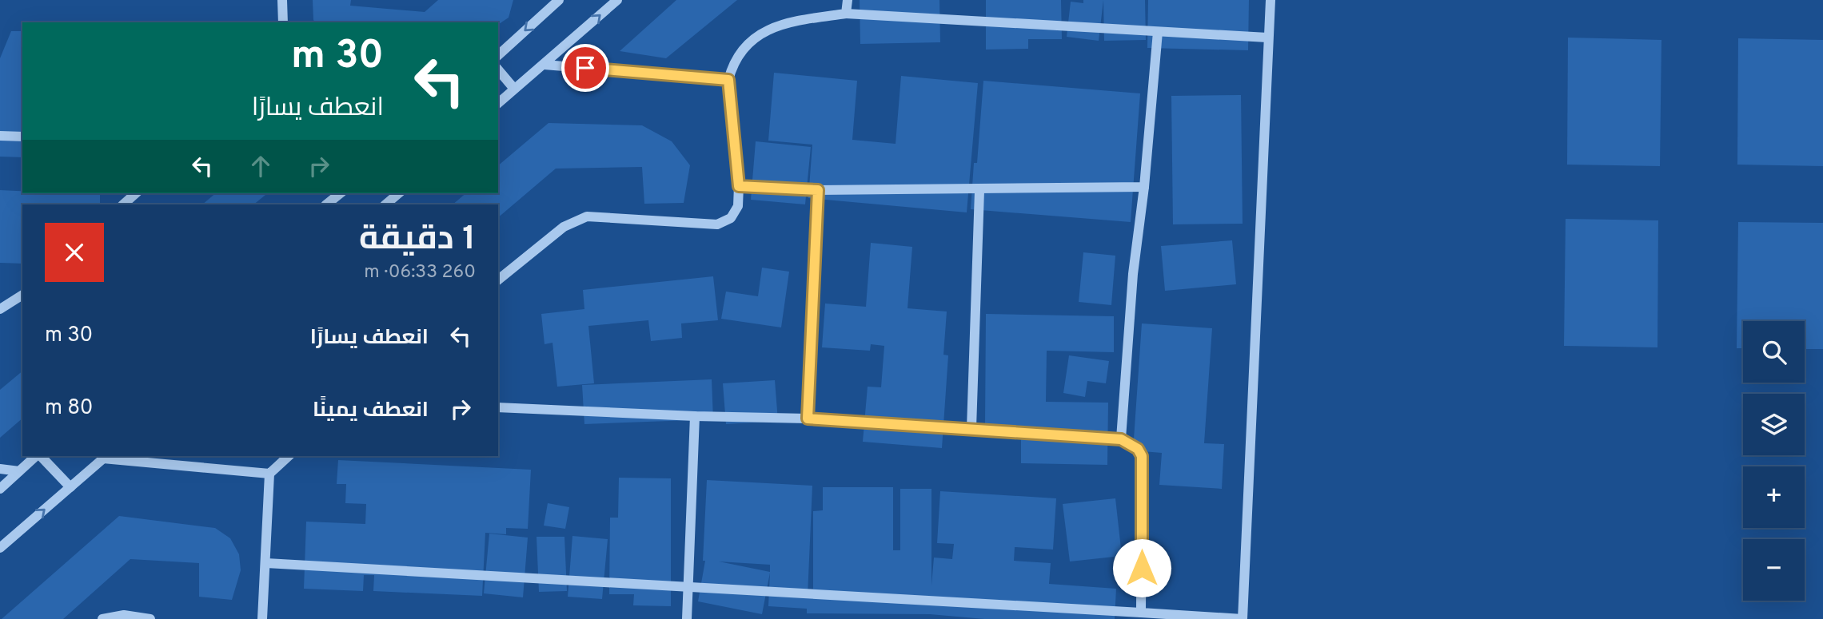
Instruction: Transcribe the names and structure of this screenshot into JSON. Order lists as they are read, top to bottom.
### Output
{
  "page": {
    "turn": ["30 m", "انعطف يسارًا"],
    "heading": ["1 دقيقة", "260 m · 06:33"],
    "list": [
      {
        "name": "انعطف يسارًا",
        "value": "30 m"
      },
      {
        "name": "انعطف يمينًا",
        "value": "80 m"
      }
    ],
    "map_buttons": ["+", "−"]
  }
}
